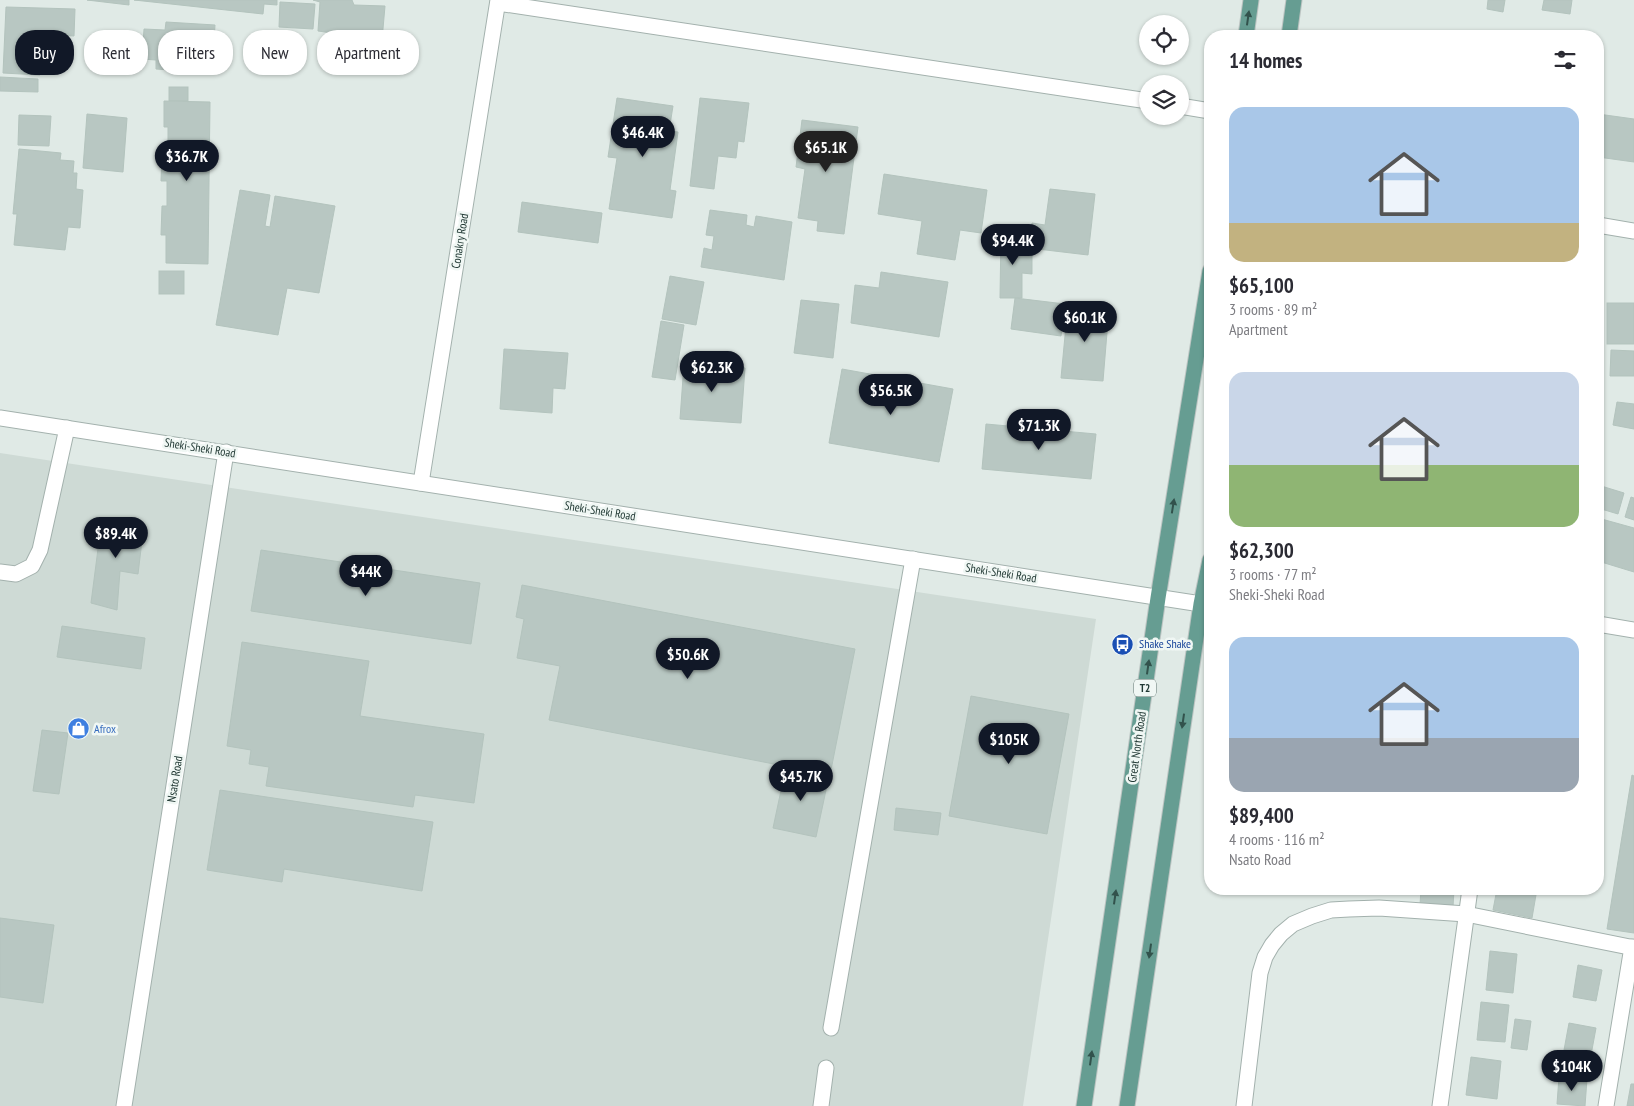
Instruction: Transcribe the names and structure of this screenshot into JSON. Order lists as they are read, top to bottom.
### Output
{
  "streets": {
    "main road": ["T2", "Great North Road"],
    "street": ["Conakry Road", "Sheki-Sheki Road", "Nsato Road"]
  },
  "crossings": [
    ["Conakry Road", "Sheki-Sheki Road"],
    ["Sheki-Sheki Road", "Great North Road"],
    ["Sheki-Sheki Road", "Nsato Road"]
  ],
  "places": {
    "bus stop": ["Shake Shake"],
    "shop": ["Afrox"]
  },
  "page": {
    "chip": [
      "Buy",
      "Rent",
      "Filters",
      "New",
      "Apartment"
    ],
    "heading": "14 homes",
    "list": [
      {
        "name": "$65,100",
        "note": "3 rooms · 89 m² · Apartment"
      },
      {
        "name": "$62,300",
        "note": "3 rooms · 77 m² · Sheki-Sheki Road"
      },
      {
        "name": "$89,400",
        "note": "4 rooms · 116 m² · Nsato Road"
      }
    ],
    "price": [
      "$46.4K",
      "$65.1K",
      "$36.7K",
      "$94.4K",
      "$60.1K",
      "$62.3K",
      "$56.5K",
      "$71.3K",
      "$89.4K",
      "$44K",
      "$50.6K",
      "$105K",
      "$45.7K",
      "$104K"
    ]
  }
}
